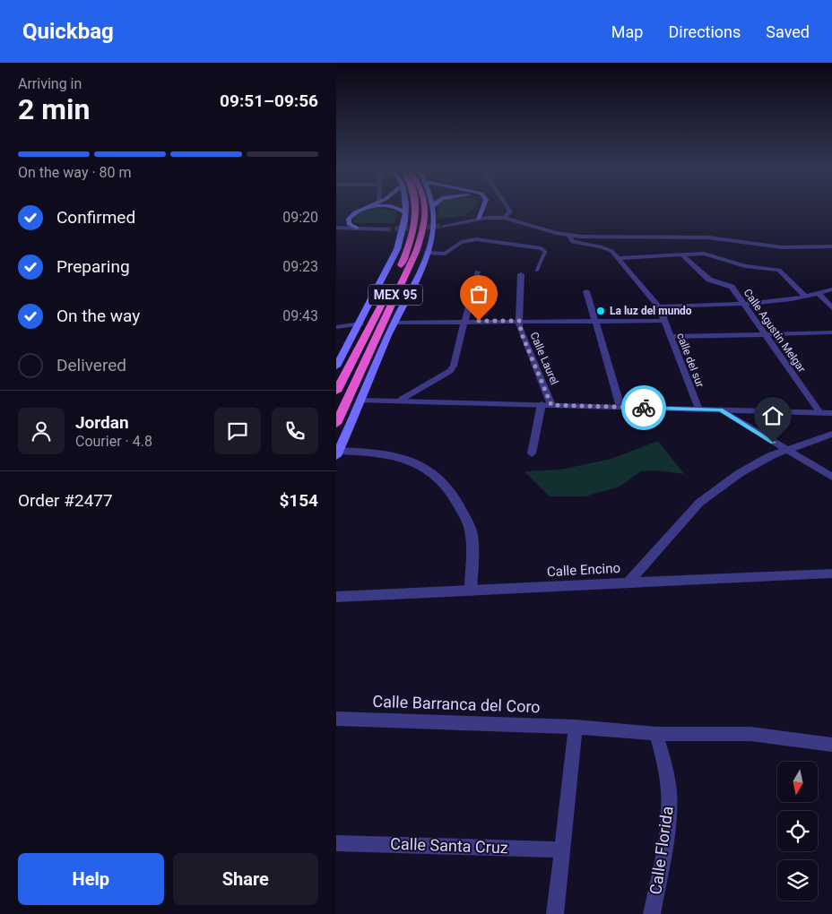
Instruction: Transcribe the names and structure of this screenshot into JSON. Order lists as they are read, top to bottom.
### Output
{
  "streets": {
    "highway": ["MEX 95"],
    "street": [
      "Calle Agustín Melgar",
      "Calle Laurel",
      "calle del sur",
      "Calle Encino",
      "Calle Barranca del Coro",
      "Calle Santa Cruz",
      "Calle Florida"
    ]
  },
  "crossings": [
    ["Calle Barranca del Coro", "Calle Florida"]
  ],
  "places": ["La luz del mundo"],
  "north": "bottom",
  "page": {
    "header": "Quickbag",
    "nav": ["Map", "Directions", "Saved"],
    "heading": ["2 min", "Arriving in", "09:51–09:56"],
    "panel": [
      "Jordan",
      "Courier · 4.8",
      "Order #2477",
      "$154"
    ],
    "bar": "On the way · 80 m",
    "list": [
      ["Confirmed", "09:20"],
      ["Preparing", "09:23"],
      ["On the way", "09:43"],
      "Delivered"
    ],
    "buttons": ["Help", "Share"]
  }
}
